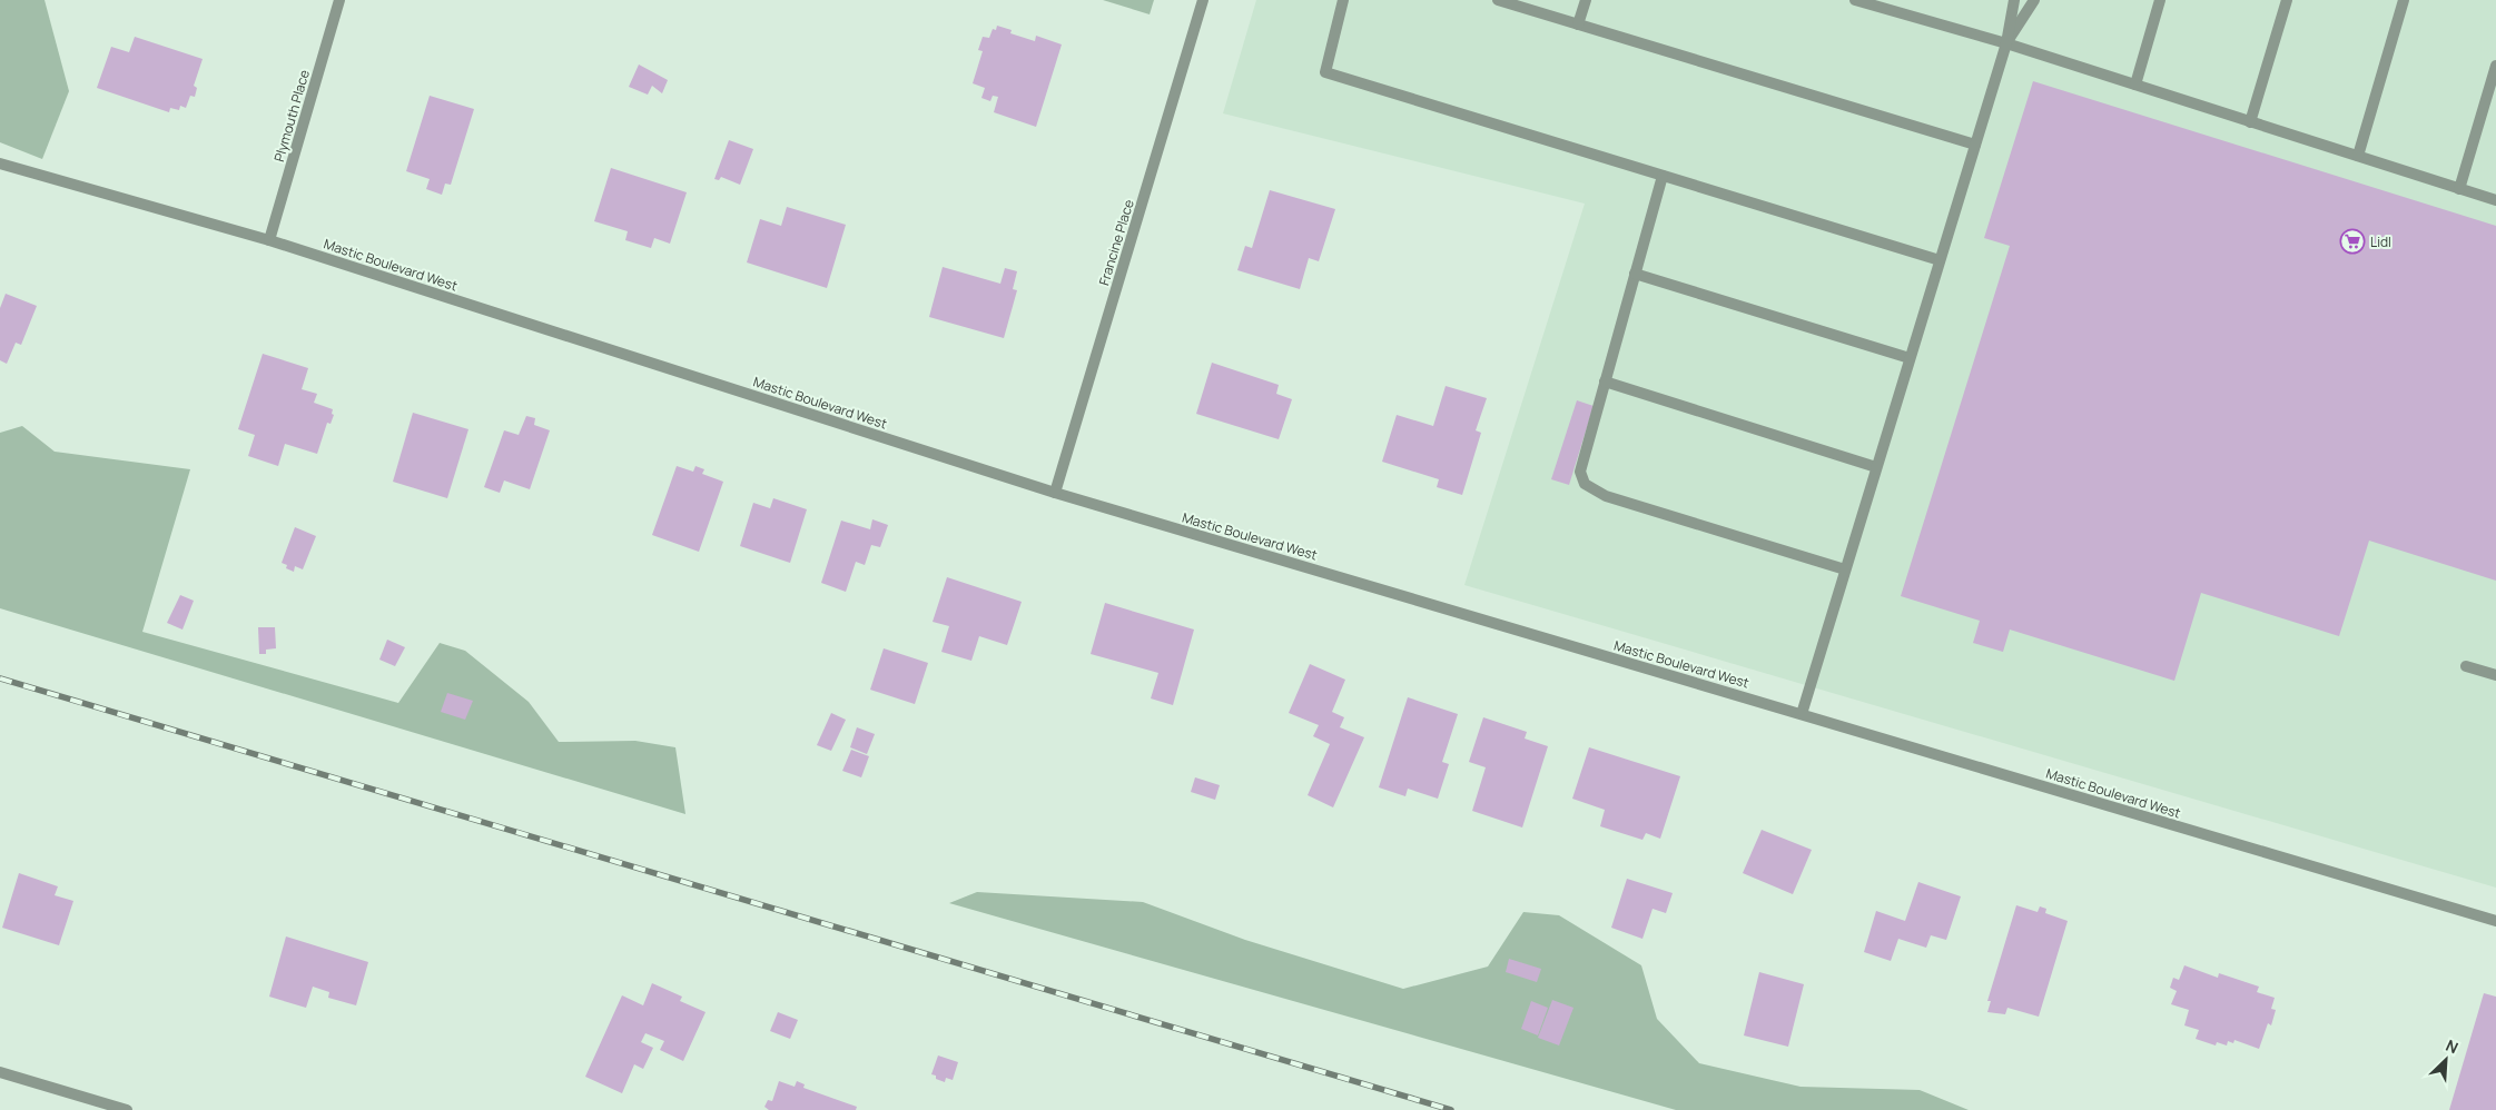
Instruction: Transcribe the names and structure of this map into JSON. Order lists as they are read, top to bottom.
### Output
{
  "streets": {
    "street": ["Plymouth Place", "Francine Place", "Mastic Boulevard West"]
  },
  "crossings": [
    ["Plymouth Place", "Mastic Boulevard West"],
    ["Francine Place", "Mastic Boulevard West"]
  ],
  "places": {
    "supermarket": ["Lidl"]
  },
  "north": "top right"
}
